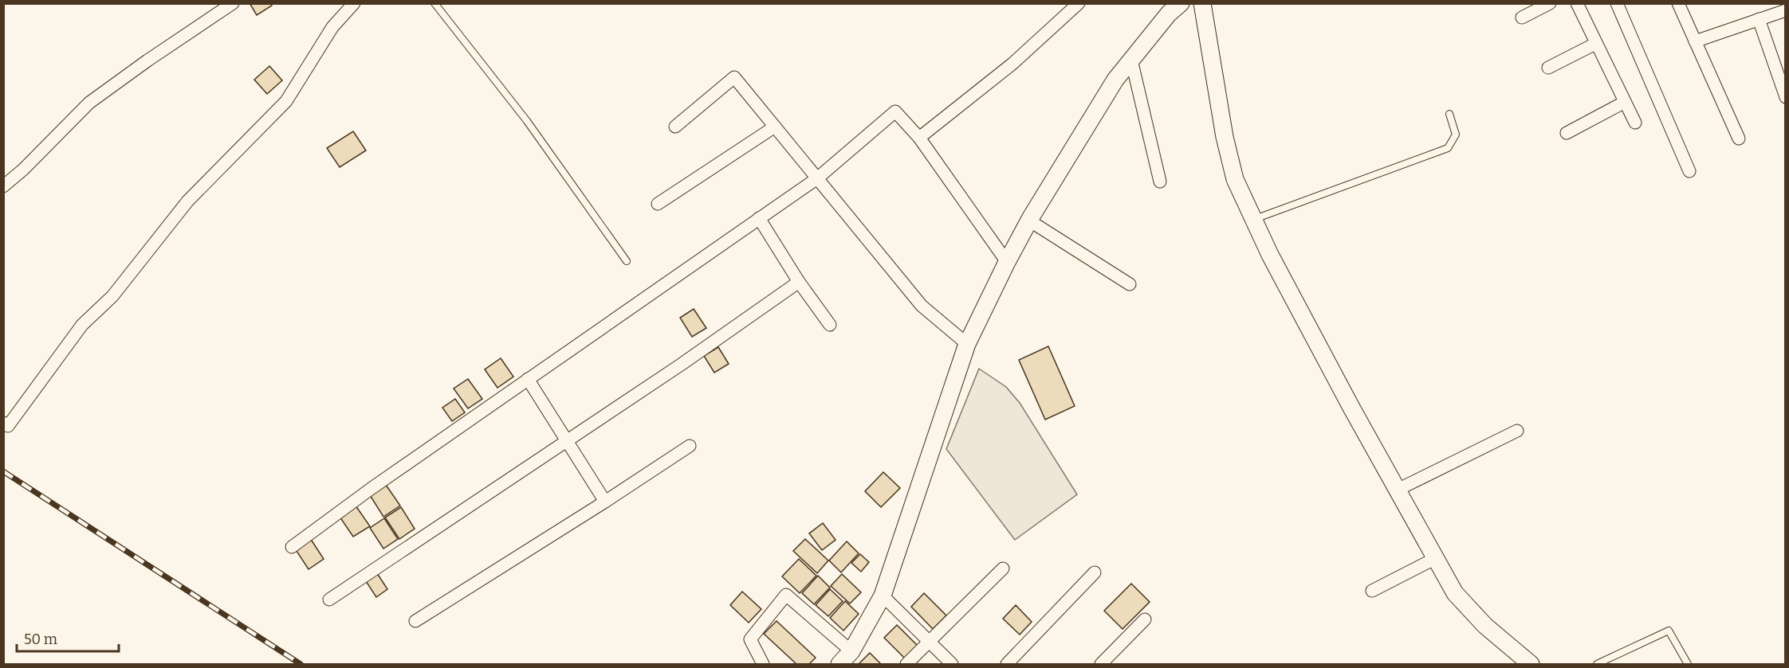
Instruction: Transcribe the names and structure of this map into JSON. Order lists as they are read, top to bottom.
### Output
{
  "scale_bar": "50 m"
}
